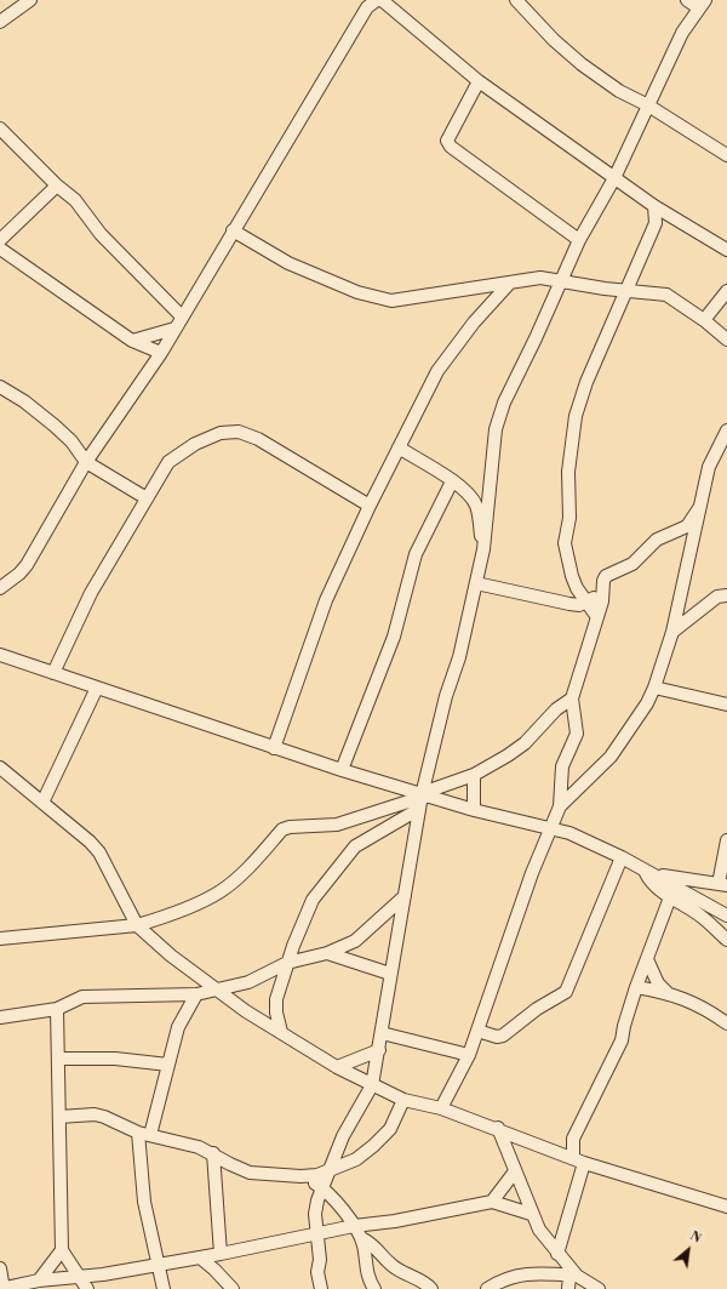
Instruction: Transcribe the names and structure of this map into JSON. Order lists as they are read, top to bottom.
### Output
{
  "north": "top right"
}
